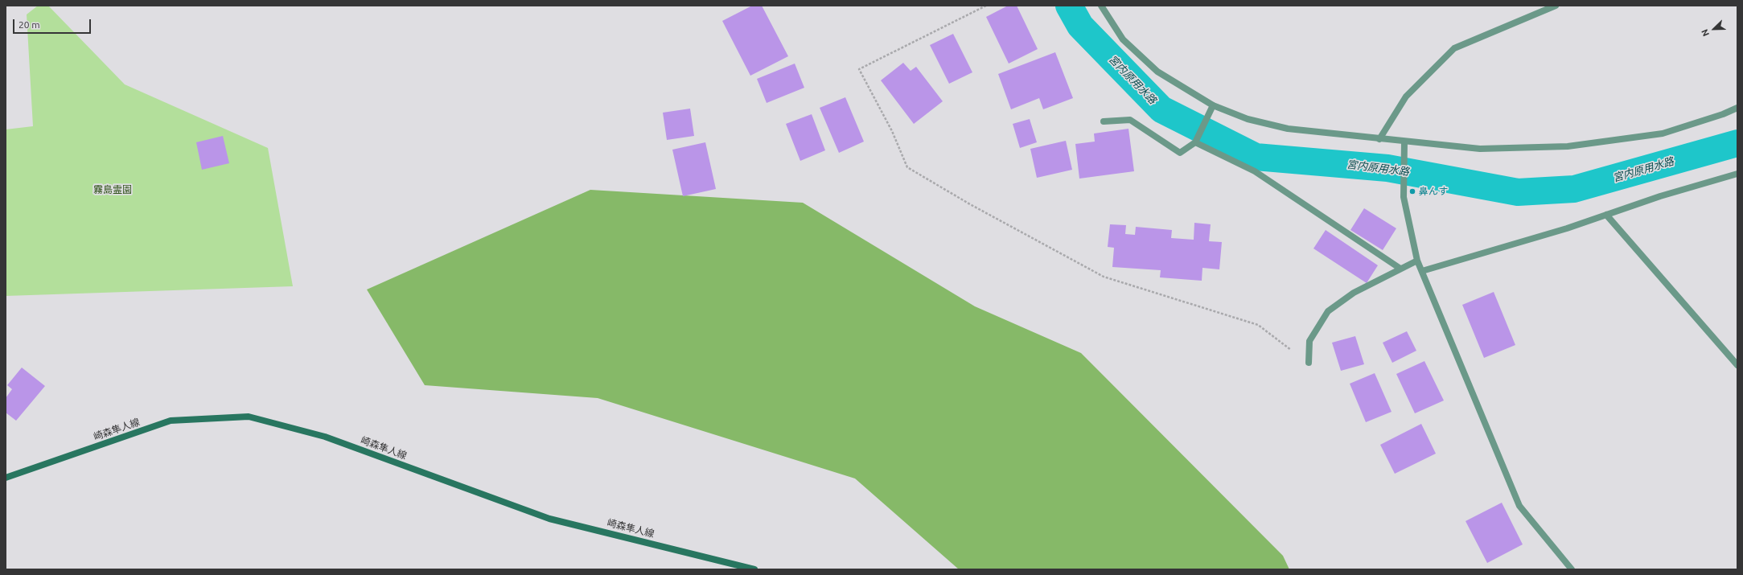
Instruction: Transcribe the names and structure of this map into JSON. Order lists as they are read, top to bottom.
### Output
{
  "streets": {
    "main road": ["崎森隼人線"]
  },
  "water": ["宮内原用水路"],
  "parks": ["霧島霊園"],
  "places": ["鼻んす"],
  "scale_bar": "20 m",
  "north": "bottom left"
}
